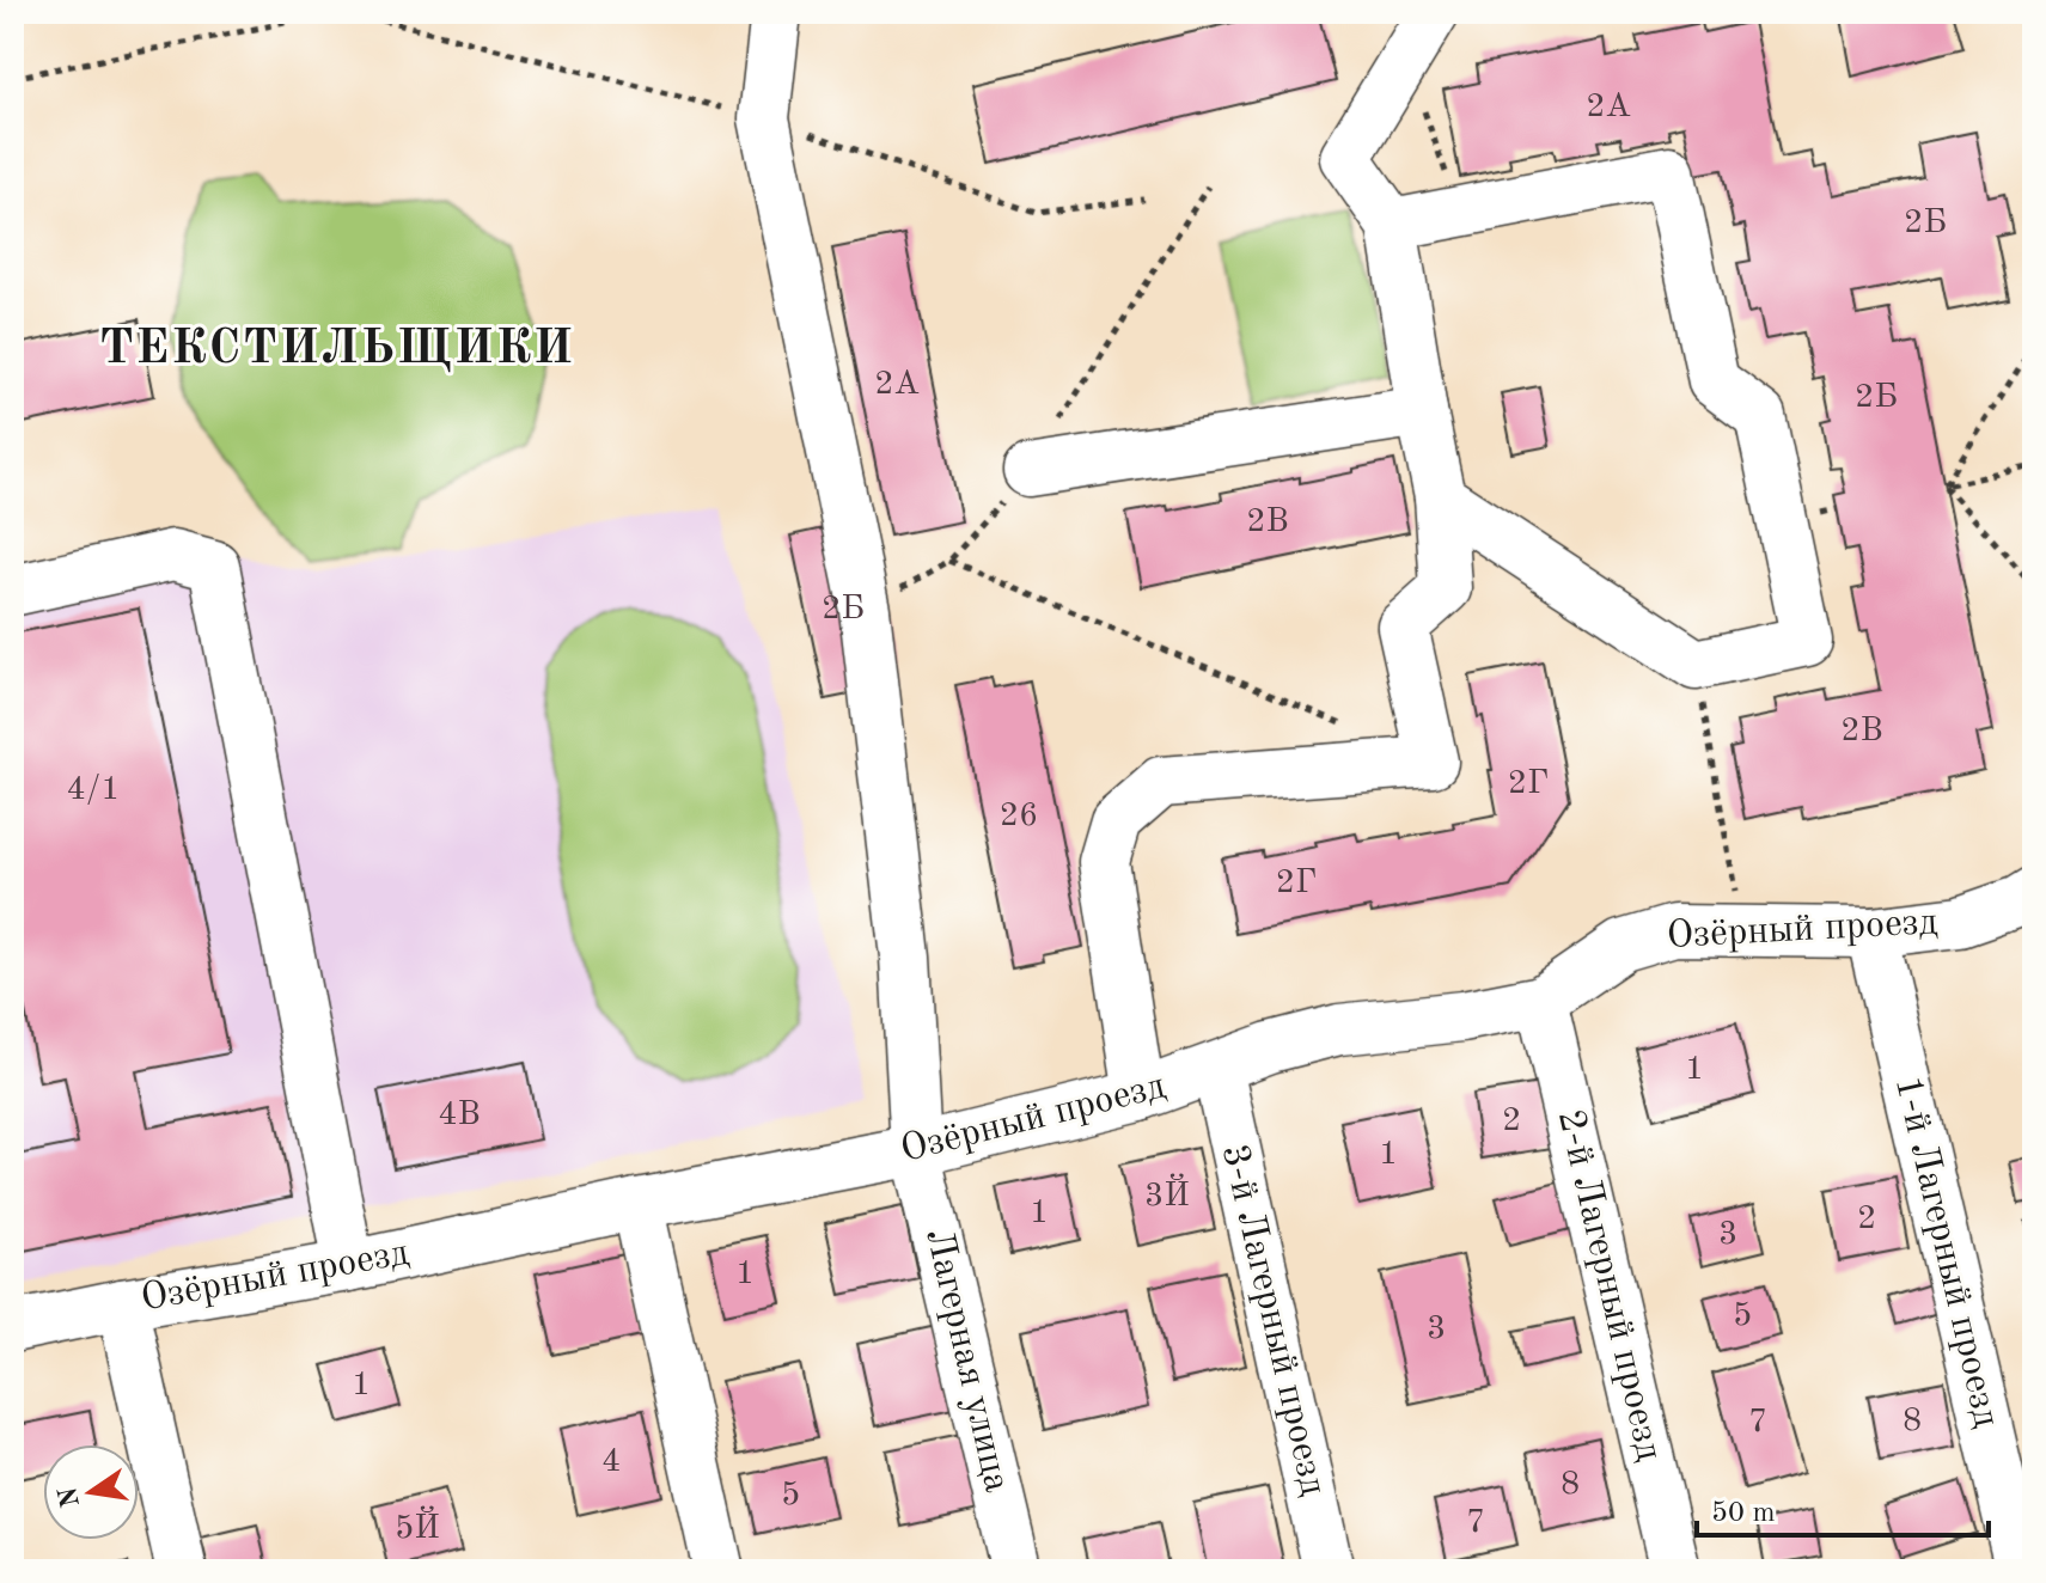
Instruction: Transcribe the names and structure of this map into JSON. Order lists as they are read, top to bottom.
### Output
{
  "streets": {
    "street": [
      "Озёрный проезд",
      "1-й Лагерный проезд",
      "2-й Лагерный проезд",
      "3-й Лагерный проезд",
      "Лагерная улица"
    ]
  },
  "crossings": [
    ["Озёрный проезд", "1-й Лагерный проезд"],
    ["Озёрный проезд", "2-й Лагерный проезд"],
    ["Озёрный проезд", "3-й Лагерный проезд"],
    ["Озёрный проезд", "Лагерная улица"]
  ],
  "districts": ["ТЕКСТИЛЬЩИКИ"],
  "house_numbers": [
    "2А",
    "2Б",
    "2А",
    "2Б",
    "2В",
    "2Б",
    "2В",
    "2Г",
    "4/1",
    "26",
    "2Г",
    "1",
    "4В",
    "2",
    "1",
    "3Й",
    "1",
    "2",
    "3",
    "1",
    "5",
    "3",
    "1",
    "8",
    "7",
    "4",
    "8",
    "5",
    "7",
    "5Й"
  ],
  "scale_bar": "50 m",
  "north": "left"
}
